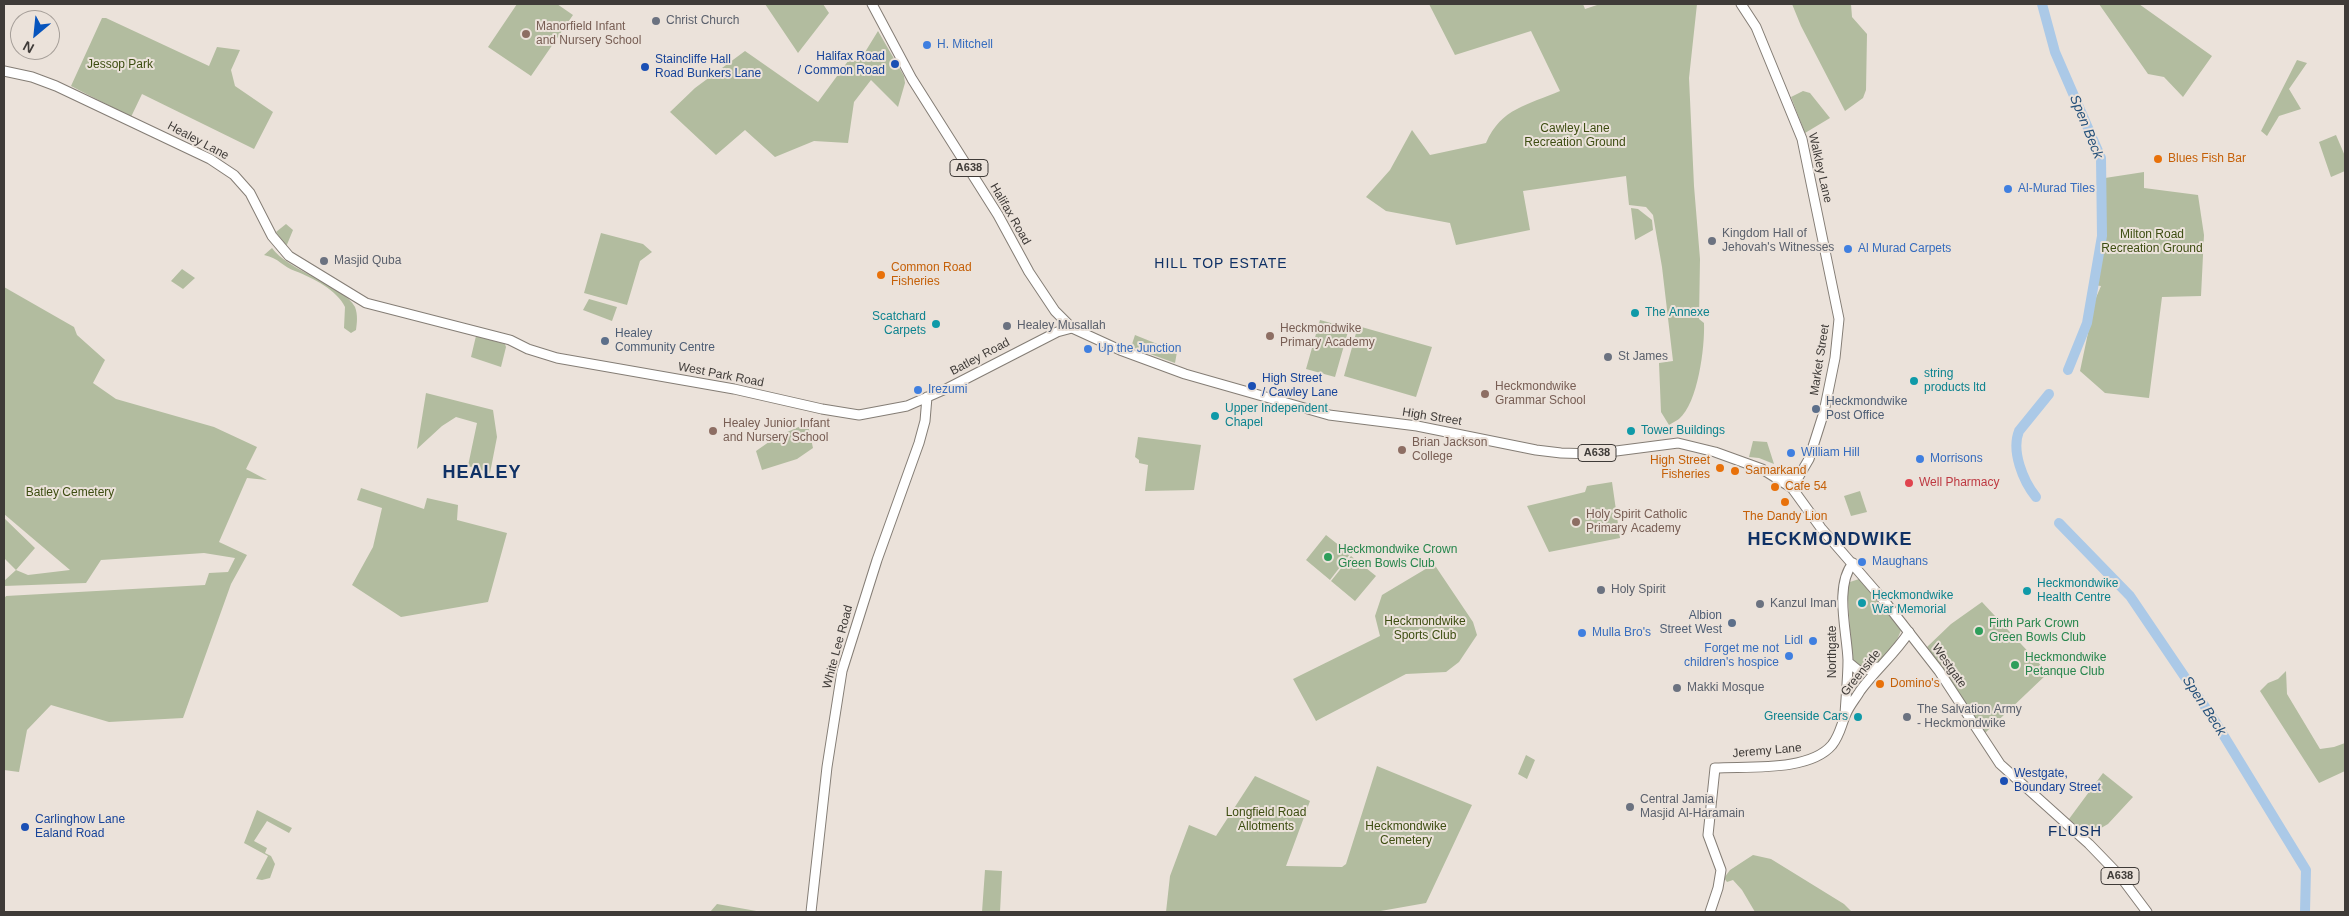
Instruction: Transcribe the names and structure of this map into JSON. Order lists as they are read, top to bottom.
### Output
{
  "streets": {
    "main road": [
      "Healey Lane",
      "A638",
      "Walkley Lane",
      "Halifax Road",
      "Batley Road",
      "Market Street",
      "West Park Road",
      "High Street",
      "White Lee Road",
      "Northgate",
      "Westgate",
      "Greenside",
      "Jeremy Lane"
    ]
  },
  "crossings": [
    ["Healey Lane", "West Park Road"],
    ["A638", "Market Street"],
    ["A638", "High Street"],
    ["A638", "Northgate"],
    ["A638", "Westgate"],
    ["Walkley Lane", "Market Street"],
    ["Halifax Road", "Batley Road"],
    ["Halifax Road", "High Street"],
    ["Batley Road", "West Park Road"],
    ["Batley Road", "High Street"],
    ["Batley Road", "White Lee Road"],
    ["Market Street", "High Street"],
    ["West Park Road", "White Lee Road"],
    ["Northgate", "Westgate"],
    ["Northgate", "Greenside"],
    ["Westgate", "Greenside"],
    ["Greenside", "Jeremy Lane"]
  ],
  "districts": [
    "HILL TOP ESTATE",
    "HEALEY",
    "HECKMONDWIKE",
    "FLUSH"
  ],
  "water": ["Spen Beck"],
  "parks": [
    "Jessop Park",
    "Cawley Lane Recreation Ground",
    "Milton Road Recreation Ground",
    "Batley Cemetery",
    "Heckmondwike Sports Club",
    "Longfield Road Allotments",
    "Heckmondwike Cemetery"
  ],
  "places": [
    "Christ Church",
    "Manorfield Infant and Nursery School",
    "H. Mitchell",
    "Halifax Road / Common Road",
    "Staincliffe Hall Road Bunkers Lane",
    "Blues Fish Bar",
    "Al-Murad Tiles",
    "Kingdom Hall of Jehovah's Witnesses",
    "Al Murad Carpets",
    "Masjid Quba",
    "Common Road Fisheries",
    "The Annexe",
    "Scatchard Carpets",
    "Healey Musallah",
    "Heckmondwike Primary Academy",
    "Healey Community Centre",
    "Up the Junction",
    "St James",
    "string products ltd",
    "High Street / Cawley Lane",
    "Irezumi",
    "Heckmondwike Grammar School",
    "Heckmondwike Post Office",
    "Upper Independent Chapel",
    "Healey Junior Infant and Nursery School",
    "Tower Buildings",
    "Brian Jackson College",
    "William Hill",
    "Morrisons",
    "High Street Fisheries",
    "Samarkand",
    "Well Pharmacy",
    "Cafe 54",
    "The Dandy Lion",
    "Holy Spirit Catholic Primary Academy",
    "Heckmondwike Crown Green Bowls Club",
    "Maughans",
    "Holy Spirit",
    "Heckmondwike Health Centre",
    "Heckmondwike War Memorial",
    "Kanzul Iman",
    "Albion Street West",
    "Firth Park Crown Green Bowls Club",
    "Mulla Bro's",
    "Lidl",
    "Forget me not children's hospice",
    "Heckmondwike Petanque Club",
    "Domino's",
    "Makki Mosque",
    "Greenside Cars",
    "The Salvation Army - Heckmondwike",
    "Westgate, Boundary Street",
    "Central Jamia Masjid Al-Haramain",
    "Carlinghow Lane Ealand Road"
  ],
  "north": "bottom left"
}
